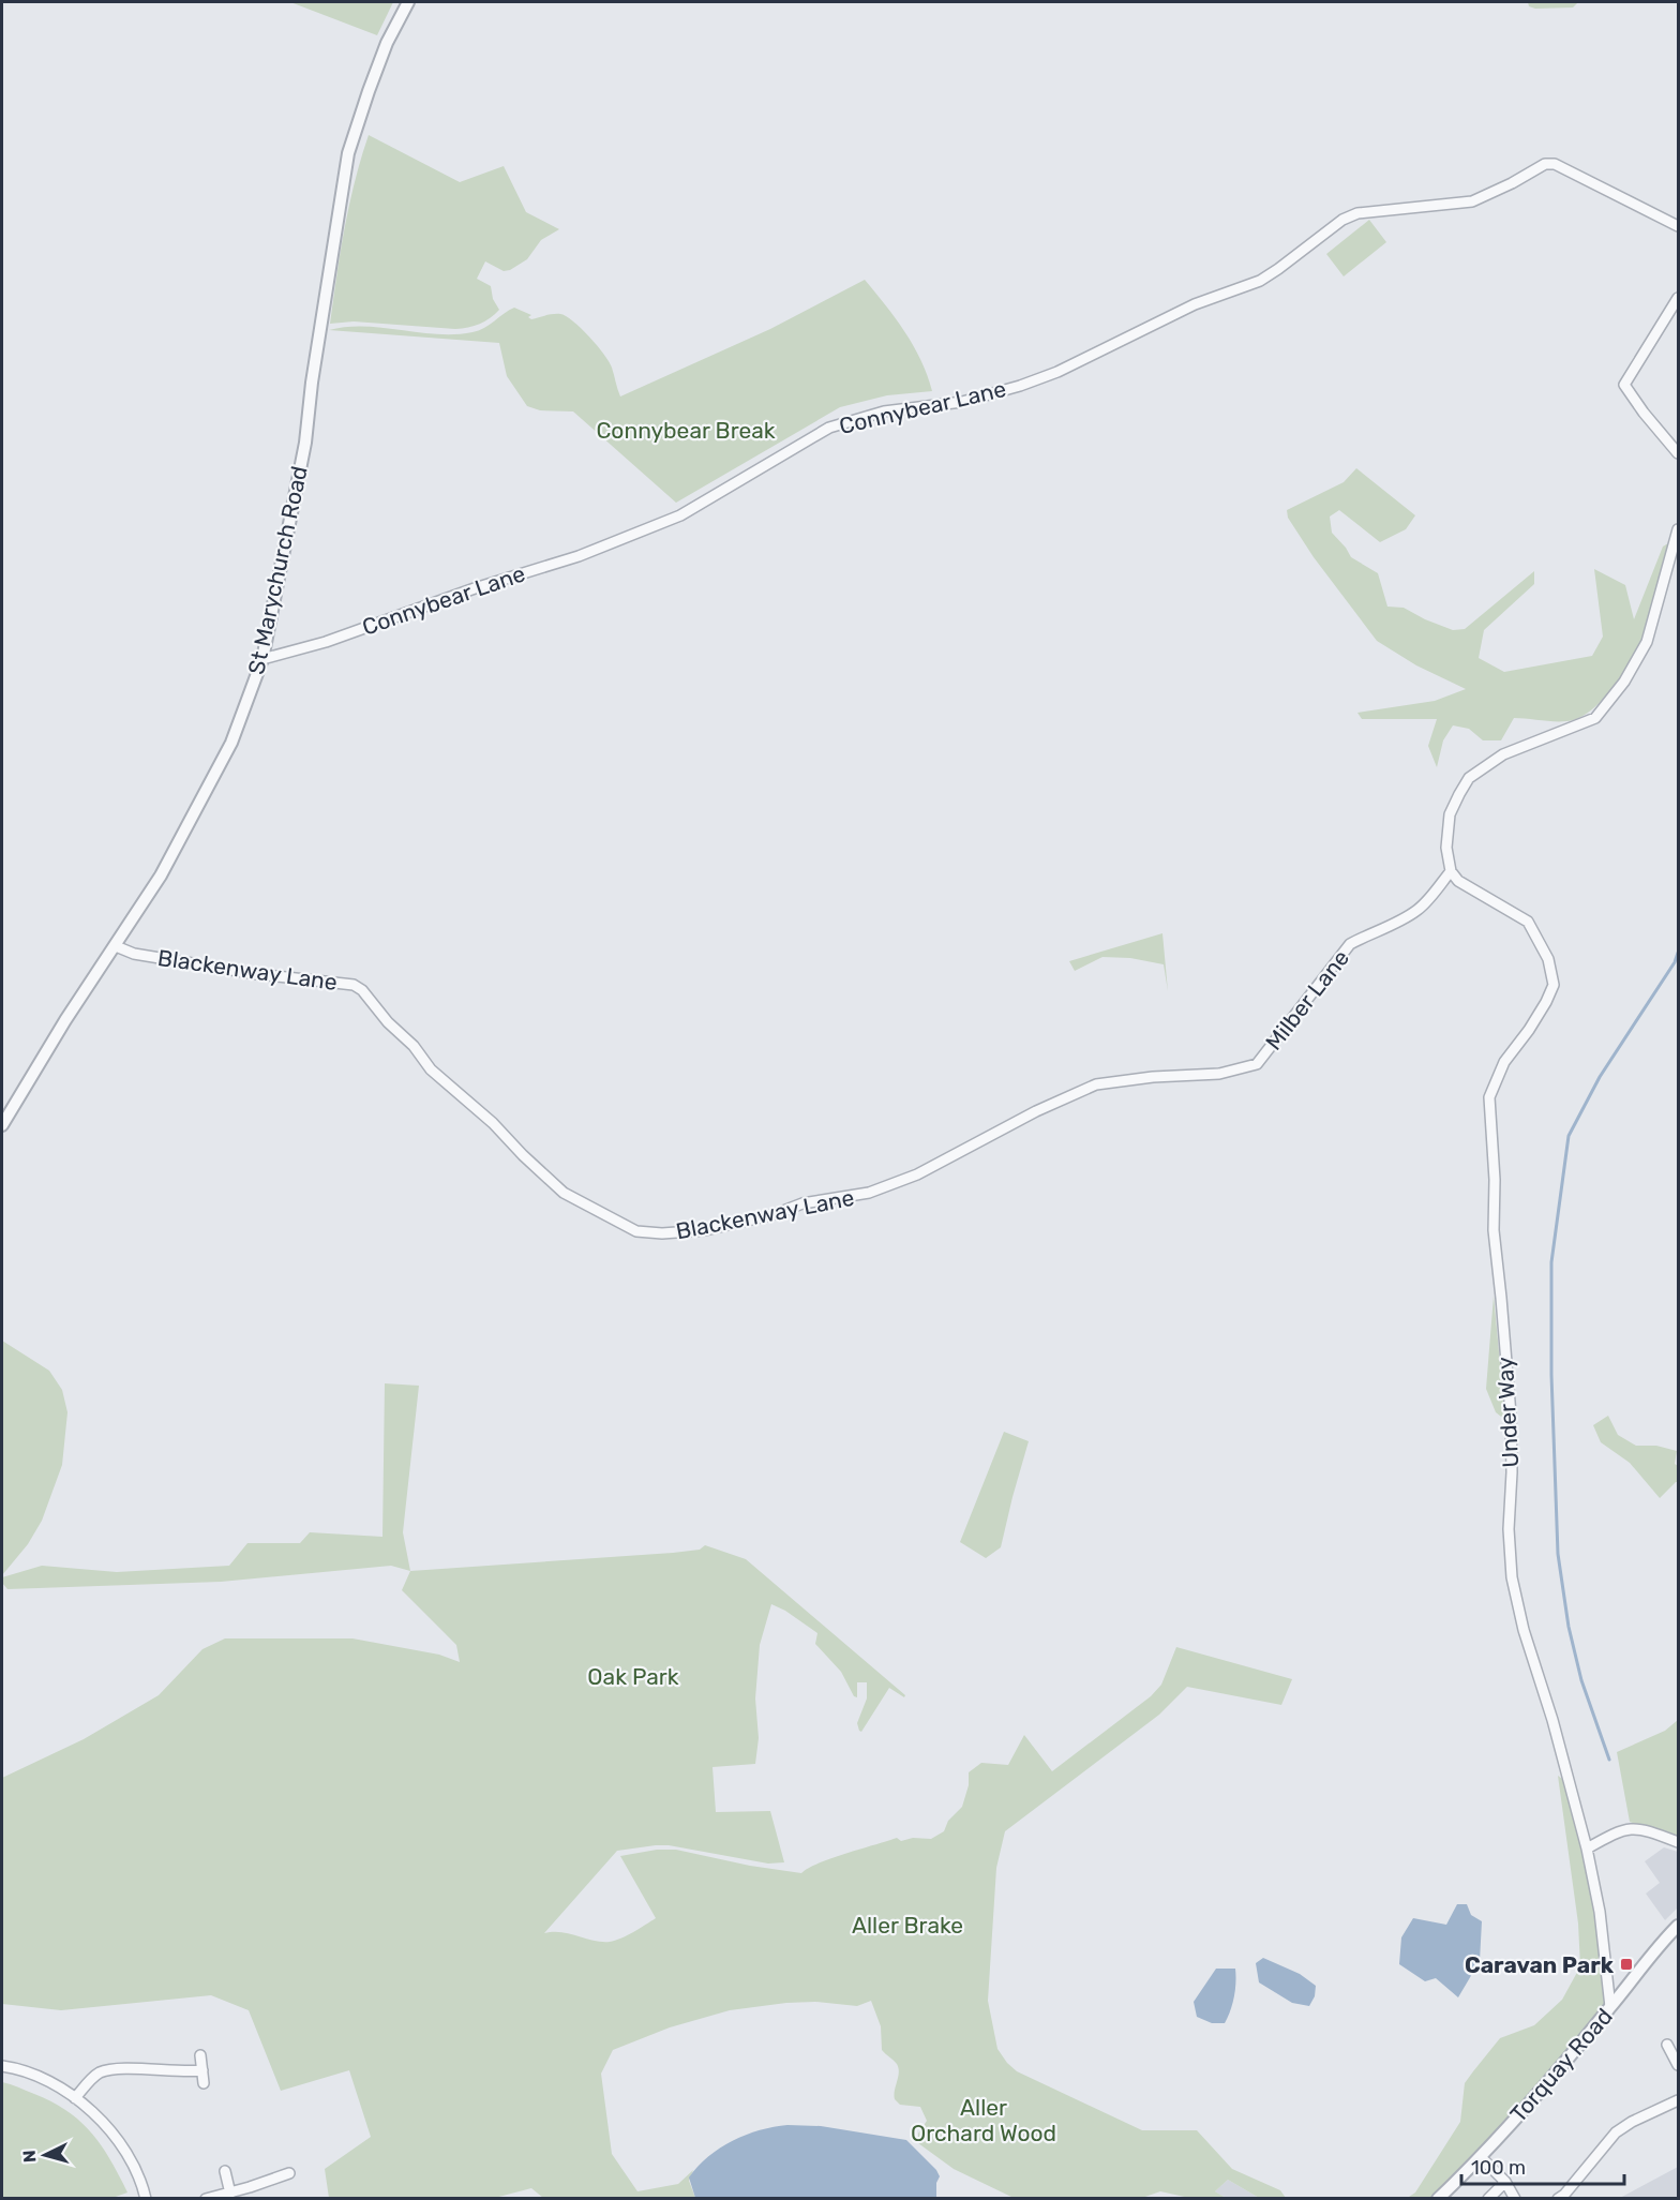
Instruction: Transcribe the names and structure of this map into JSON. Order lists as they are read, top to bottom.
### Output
{
  "streets": {
    "street": [
      "Connybear Lane",
      "St Marychurch Road",
      "Blackenway Lane",
      "Milber Lane",
      "Under Way",
      "Torquay Road"
    ]
  },
  "crossings": [
    ["Connybear Lane", "St Marychurch Road"],
    ["St Marychurch Road", "Blackenway Lane"],
    ["Blackenway Lane", "Milber Lane"],
    ["Milber Lane", "Under Way"],
    ["Under Way", "Torquay Road"]
  ],
  "parks": [
    "Connybear Break",
    "Oak Park",
    "Aller Brake",
    "Aller Orchard Wood"
  ],
  "places": {
    "transit": ["Caravan Park"]
  },
  "scale_bar": "100 m",
  "north": "left"
}
